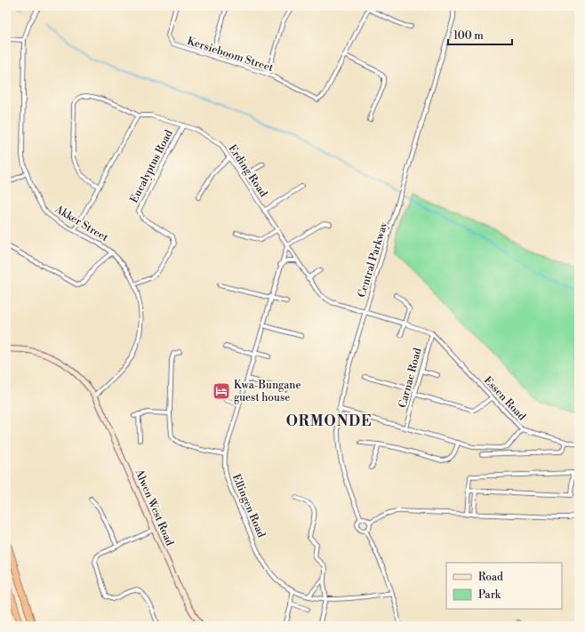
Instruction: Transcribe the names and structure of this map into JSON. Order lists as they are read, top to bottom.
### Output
{
  "streets": {
    "street": [
      "Kersieboom Street",
      "Eucalyptus Road",
      "Erding Road",
      "Akker Street",
      "Central Parkway",
      "Carnac Road",
      "Essen Road",
      "Ellingen Road",
      "Alwen West Road"
    ]
  },
  "crossings": [
    ["Eucalyptus Road", "Erding Road"],
    ["Eucalyptus Road", "Akker Street"],
    ["Erding Road", "Central Parkway"],
    ["Erding Road", "Essen Road"],
    ["Erding Road", "Ellingen Road"],
    ["Akker Street", "Alwen West Road"],
    ["Central Parkway", "Essen Road"],
    ["Carnac Road", "Essen Road"]
  ],
  "districts": ["ORMONDE"],
  "places": {
    "hotel": ["Kwa-Bungane guest house"]
  },
  "legend": ["Road", "Park"],
  "scale_bar": "100 m"
}
